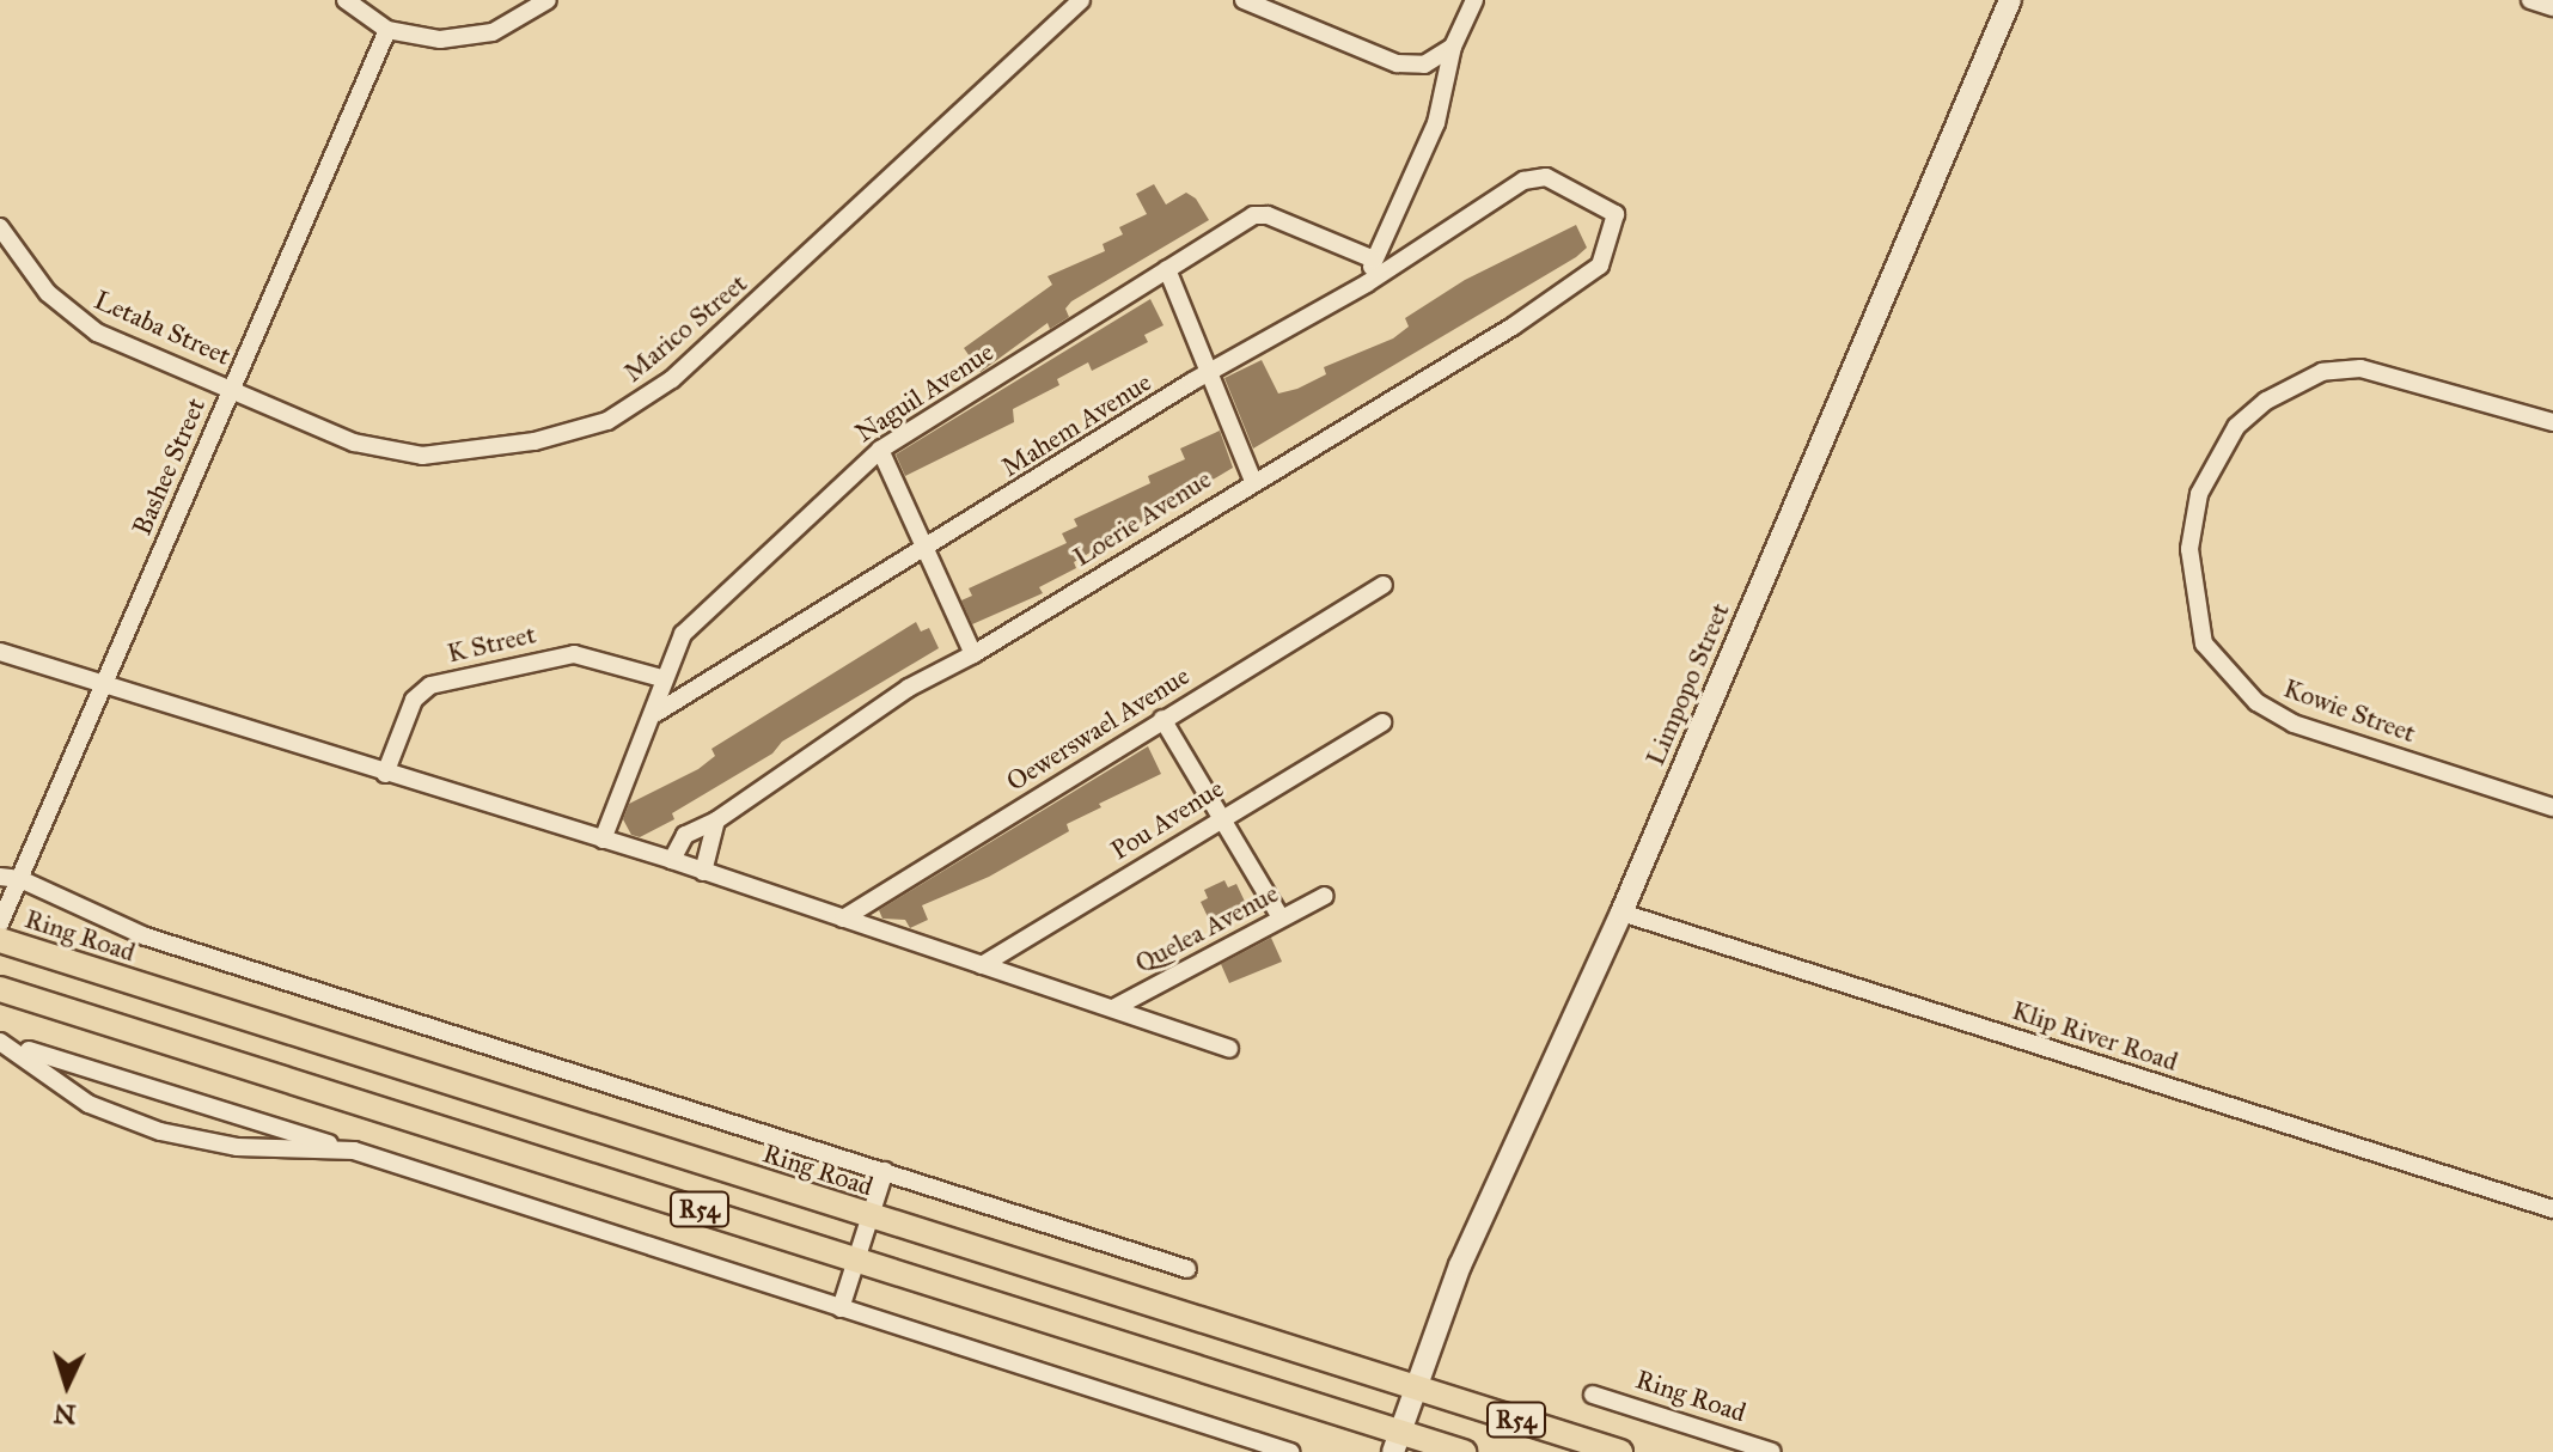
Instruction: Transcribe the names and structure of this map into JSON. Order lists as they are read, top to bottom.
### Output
{
  "streets": {
    "main road": ["Ring Road", "R54"],
    "street": [
      "Letaba Street",
      "Marico Street",
      "Naguil Avenue",
      "Mahem Avenue",
      "Bashee Street",
      "Loerie Avenue",
      "K Street",
      "Limpopo Street",
      "Kowie Street",
      "Oewerswael Avenue",
      "Pou Avenue",
      "Quelea Avenue",
      "Klip River Road"
    ]
  },
  "crossings": [
    ["Letaba Street", "Marico Street"],
    ["Letaba Street", "Bashee Street"],
    ["Marico Street", "Bashee Street"],
    ["Naguil Avenue", "Mahem Avenue"],
    ["Naguil Avenue", "K Street"],
    ["Mahem Avenue", "Loerie Avenue"],
    ["Bashee Street", "Ring Road"],
    ["Limpopo Street", "Ring Road"],
    ["Limpopo Street", "Klip River Road"],
    ["Limpopo Street", "R54"]
  ],
  "north": "bottom"
}
